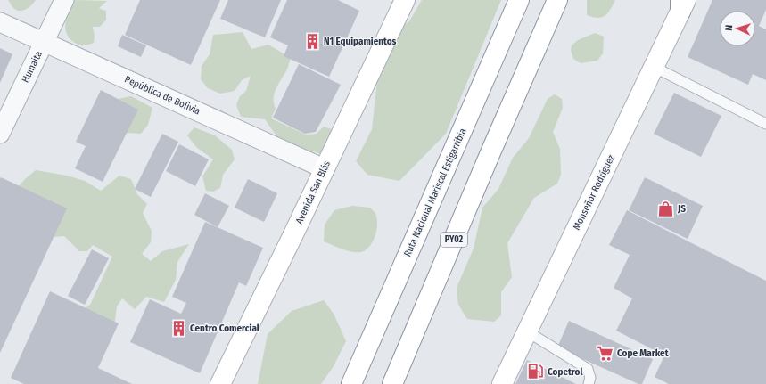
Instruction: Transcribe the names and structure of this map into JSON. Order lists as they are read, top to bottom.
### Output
{
  "streets": {
    "main road": [
      "Avenida San Blás",
      "Ruta Nacional Mariscal Estigarribia",
      "Monseñor Rodríguez",
      "PY02"
    ],
    "street": ["Humaita", "República de Bolivia"]
  },
  "crossings": [
    ["Humaita", "República de Bolivia"],
    ["República de Bolivia", "Avenida San Blás"]
  ],
  "places": {
    "building": ["N1 Equipamientos", "Centro Comercial"],
    "shop": ["JS"],
    "supermarket": ["Cope Market"],
    "fuel station": ["Copetrol"]
  },
  "north": "left"
}
